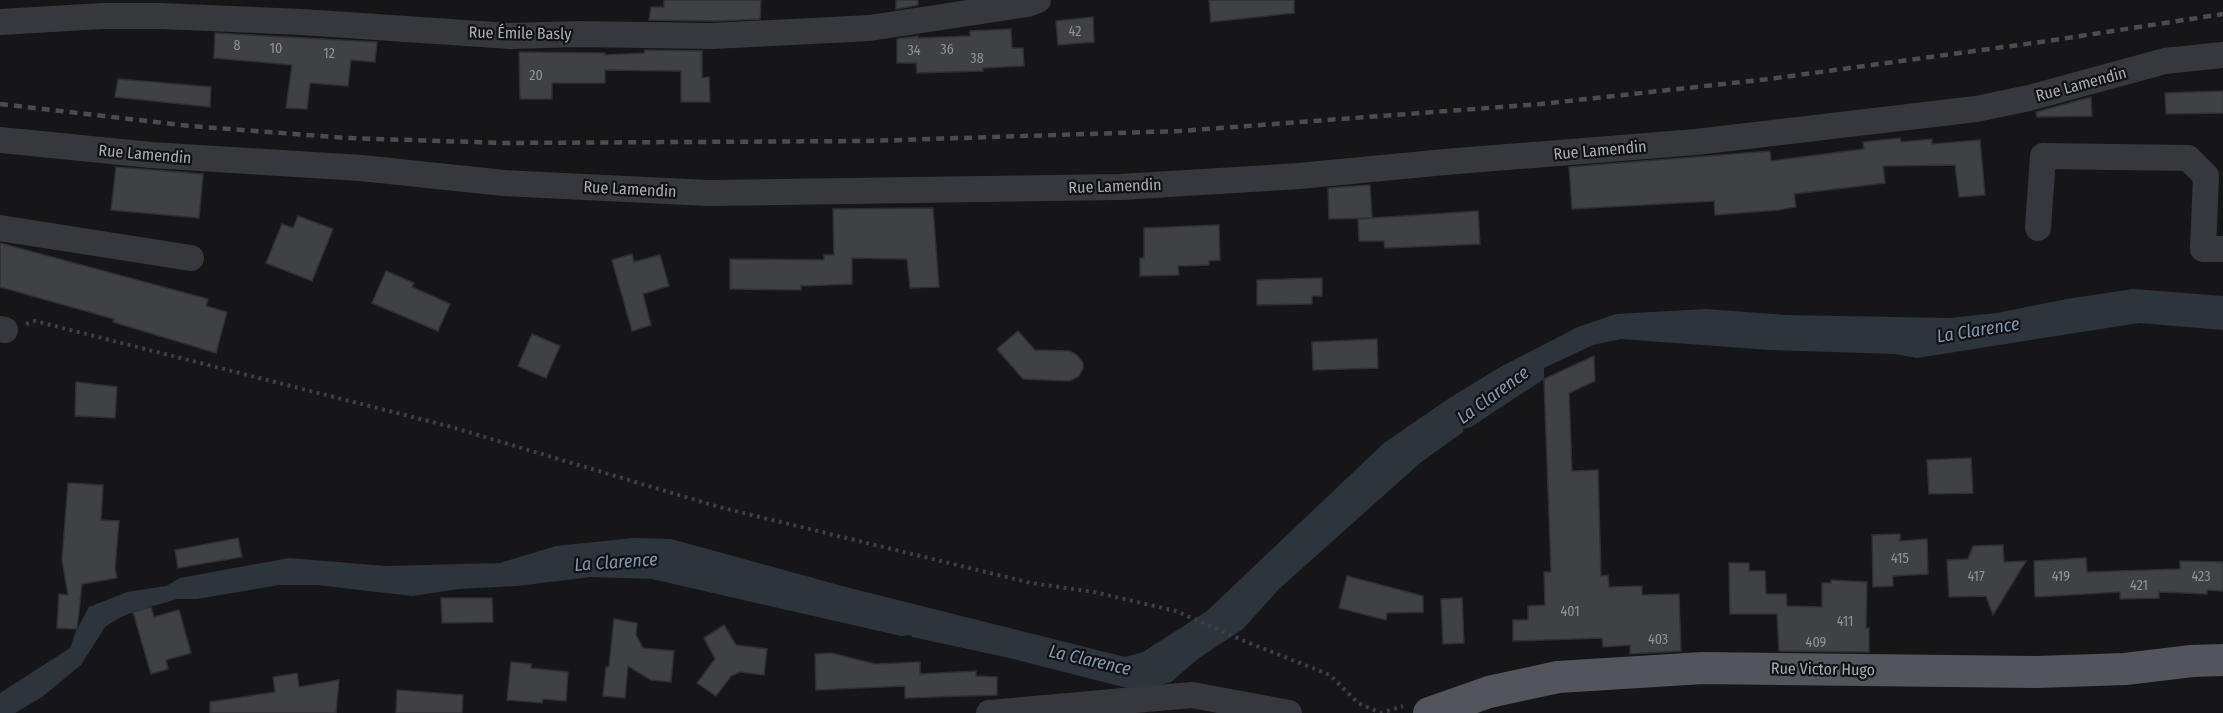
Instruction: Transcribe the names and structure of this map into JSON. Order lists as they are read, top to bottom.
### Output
{
  "streets": {
    "main road": ["Rue Victor Hugo"],
    "street": ["Rue Émile Basly", "Rue Lamendin"]
  },
  "water": ["La Clarence"],
  "house_numbers": [
    "42",
    "8",
    "10",
    "36",
    "34",
    "12",
    "38",
    "20",
    "415",
    "417",
    "419",
    "423",
    "421",
    "401",
    "411",
    "403",
    "409"
  ]
}
